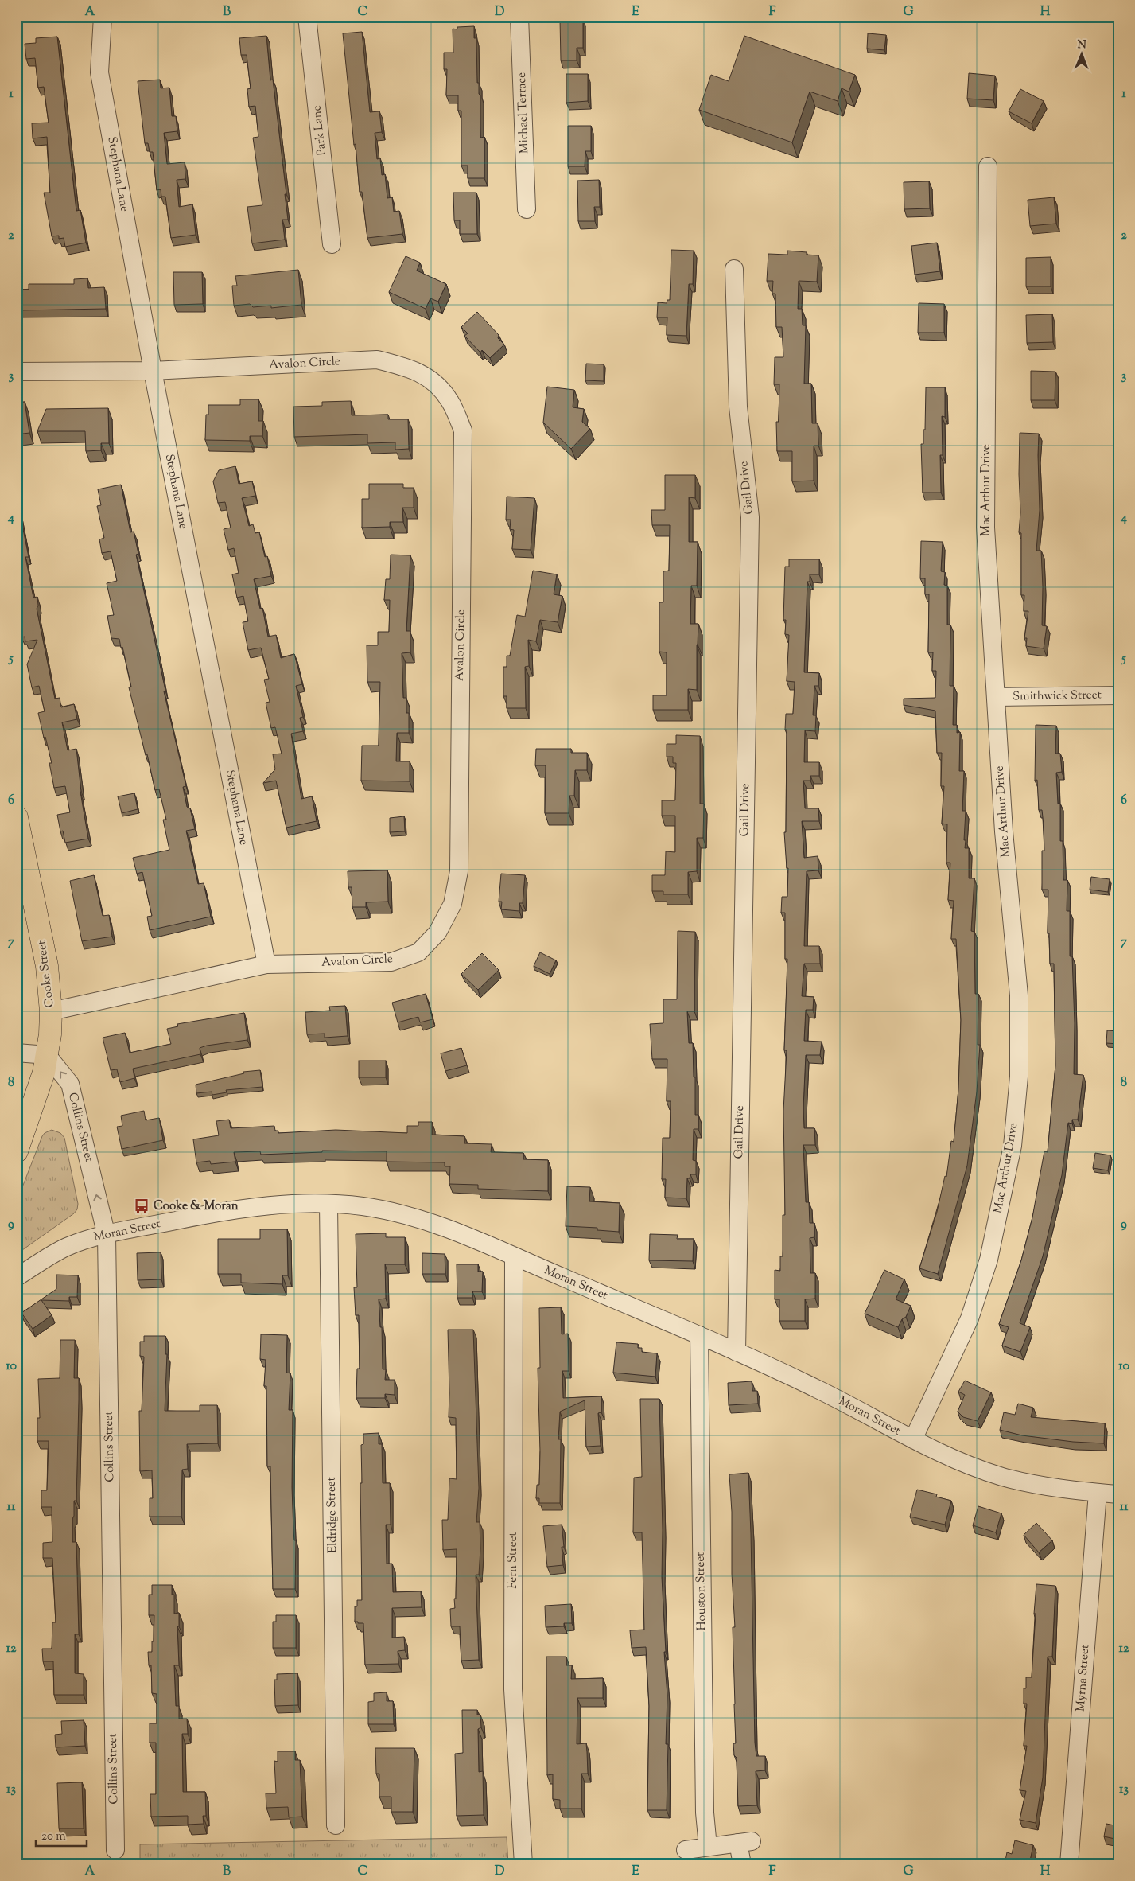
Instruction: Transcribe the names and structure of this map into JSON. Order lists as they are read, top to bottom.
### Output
{
  "streets": {
    "main road": ["Cooke Street"],
    "street": [
      "Michael Terrace",
      "Park Lane",
      "Stephana Lane",
      "Avalon Circle",
      "Gail Drive",
      "Mac Arthur Drive",
      "Smithwick Street",
      "Collins Street",
      "Moran Street",
      "Eldridge Street",
      "Fern Street",
      "Houston Street",
      "Myrna Street"
    ]
  },
  "crossings": [
    ["Stephana Lane", "Avalon Circle"],
    ["Avalon Circle", "Cooke Street"],
    ["Gail Drive", "Moran Street"],
    ["Mac Arthur Drive", "Smithwick Street"],
    ["Mac Arthur Drive", "Moran Street"],
    ["Cooke Street", "Collins Street"],
    ["Collins Street", "Moran Street"],
    ["Moran Street", "Eldridge Street"],
    ["Moran Street", "Fern Street"],
    ["Moran Street", "Houston Street"],
    ["Moran Street", "Myrna Street"]
  ],
  "places": {
    "bus stop": ["Cooke & Moran"]
  },
  "scale_bar": "20 m",
  "north": "top",
  "grid": {
    "columns": [
      "A",
      "B",
      "C",
      "D",
      "E",
      "F",
      "G",
      "H"
    ],
    "rows": [
      "1",
      "2",
      "3",
      "4",
      "5",
      "6",
      "7",
      "8",
      "9",
      "10",
      "11",
      "12",
      "13"
    ]
  }
}
